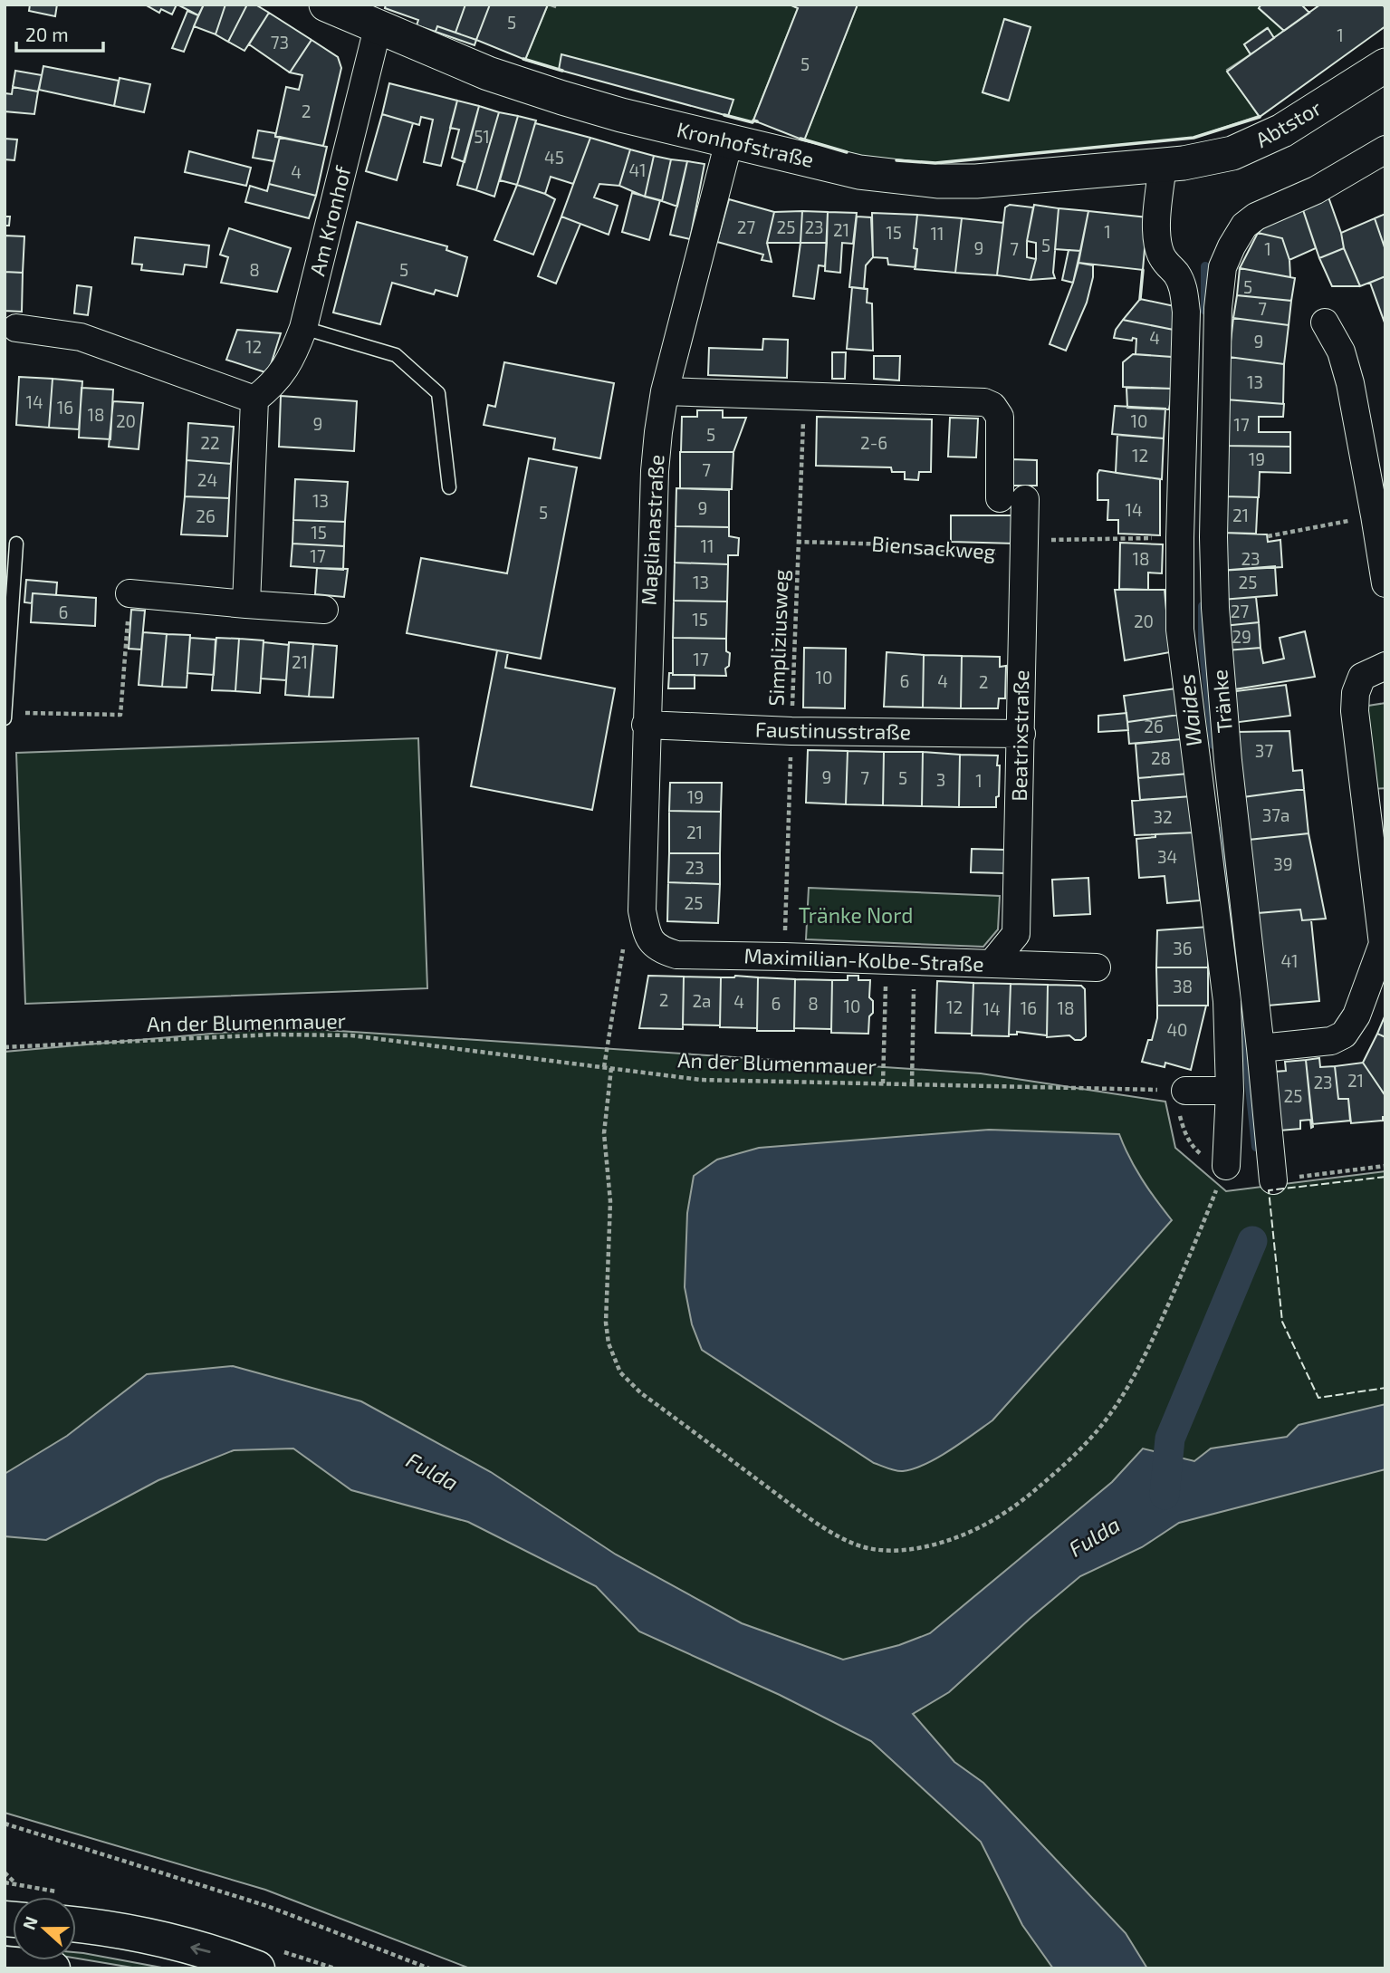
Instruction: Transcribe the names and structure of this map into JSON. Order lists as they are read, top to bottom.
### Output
{
  "streets": {
    "street": [
      "Abtstor",
      "Kronhofstraße",
      "Am Kronhof",
      "Maglianastraße",
      "Tränke",
      "Faustinusstraße",
      "Beatrixstraße",
      "Maximilian-Kolbe-Straße"
    ],
    "path": ["Biensackweg", "Simpliziusweg", "An der Blumenmauer"]
  },
  "crossings": [
    ["Abtstor", "Kronhofstraße"],
    ["Abtstor", "Tränke"],
    ["Kronhofstraße", "Am Kronhof"],
    ["Kronhofstraße", "Maglianastraße"],
    ["Kronhofstraße", "Tränke"],
    ["Maglianastraße", "Faustinusstraße"],
    ["Maglianastraße", "Beatrixstraße"],
    ["Maglianastraße", "Maximilian-Kolbe-Straße"],
    ["Biensackweg", "Simpliziusweg"],
    ["Biensackweg", "Tränke"],
    ["Biensackweg", "Beatrixstraße"],
    ["Simpliziusweg", "Faustinusstraße"],
    ["Simpliziusweg", "Beatrixstraße"],
    ["Simpliziusweg", "Maximilian-Kolbe-Straße"],
    ["Faustinusstraße", "Beatrixstraße"],
    ["Beatrixstraße", "Maximilian-Kolbe-Straße"]
  ],
  "water": ["Waides", "Fulda"],
  "parks": ["Tränke Nord"],
  "house_numbers": [
    "5",
    "1",
    "73",
    "5",
    "2",
    "51",
    "45",
    "41",
    "4",
    "27",
    "25",
    "23",
    "21",
    "1",
    "15",
    "11",
    "5",
    "9",
    "7",
    "1",
    "8",
    "5",
    "5",
    "7",
    "4",
    "9",
    "12",
    "13",
    "14",
    "16",
    "18",
    "20",
    "10",
    "9",
    "17",
    "5",
    "22",
    "2-6",
    "12",
    "19",
    "7",
    "24",
    "13",
    "9",
    "14",
    "5",
    "21",
    "26",
    "15",
    "11",
    "17",
    "18",
    "23",
    "13",
    "25",
    "27",
    "6",
    "15",
    "20",
    "29",
    "17",
    "21",
    "10",
    "6",
    "4",
    "2",
    "26",
    "37",
    "28",
    "9",
    "7",
    "5",
    "3",
    "1",
    "19",
    "37a",
    "32",
    "21",
    "34",
    "39",
    "23",
    "25",
    "36",
    "41",
    "38",
    "2",
    "2a",
    "4",
    "6",
    "8",
    "10",
    "12",
    "16",
    "18",
    "14",
    "40",
    "21",
    "23",
    "25"
  ],
  "scale_bar": "20 m",
  "north": "left"
}
